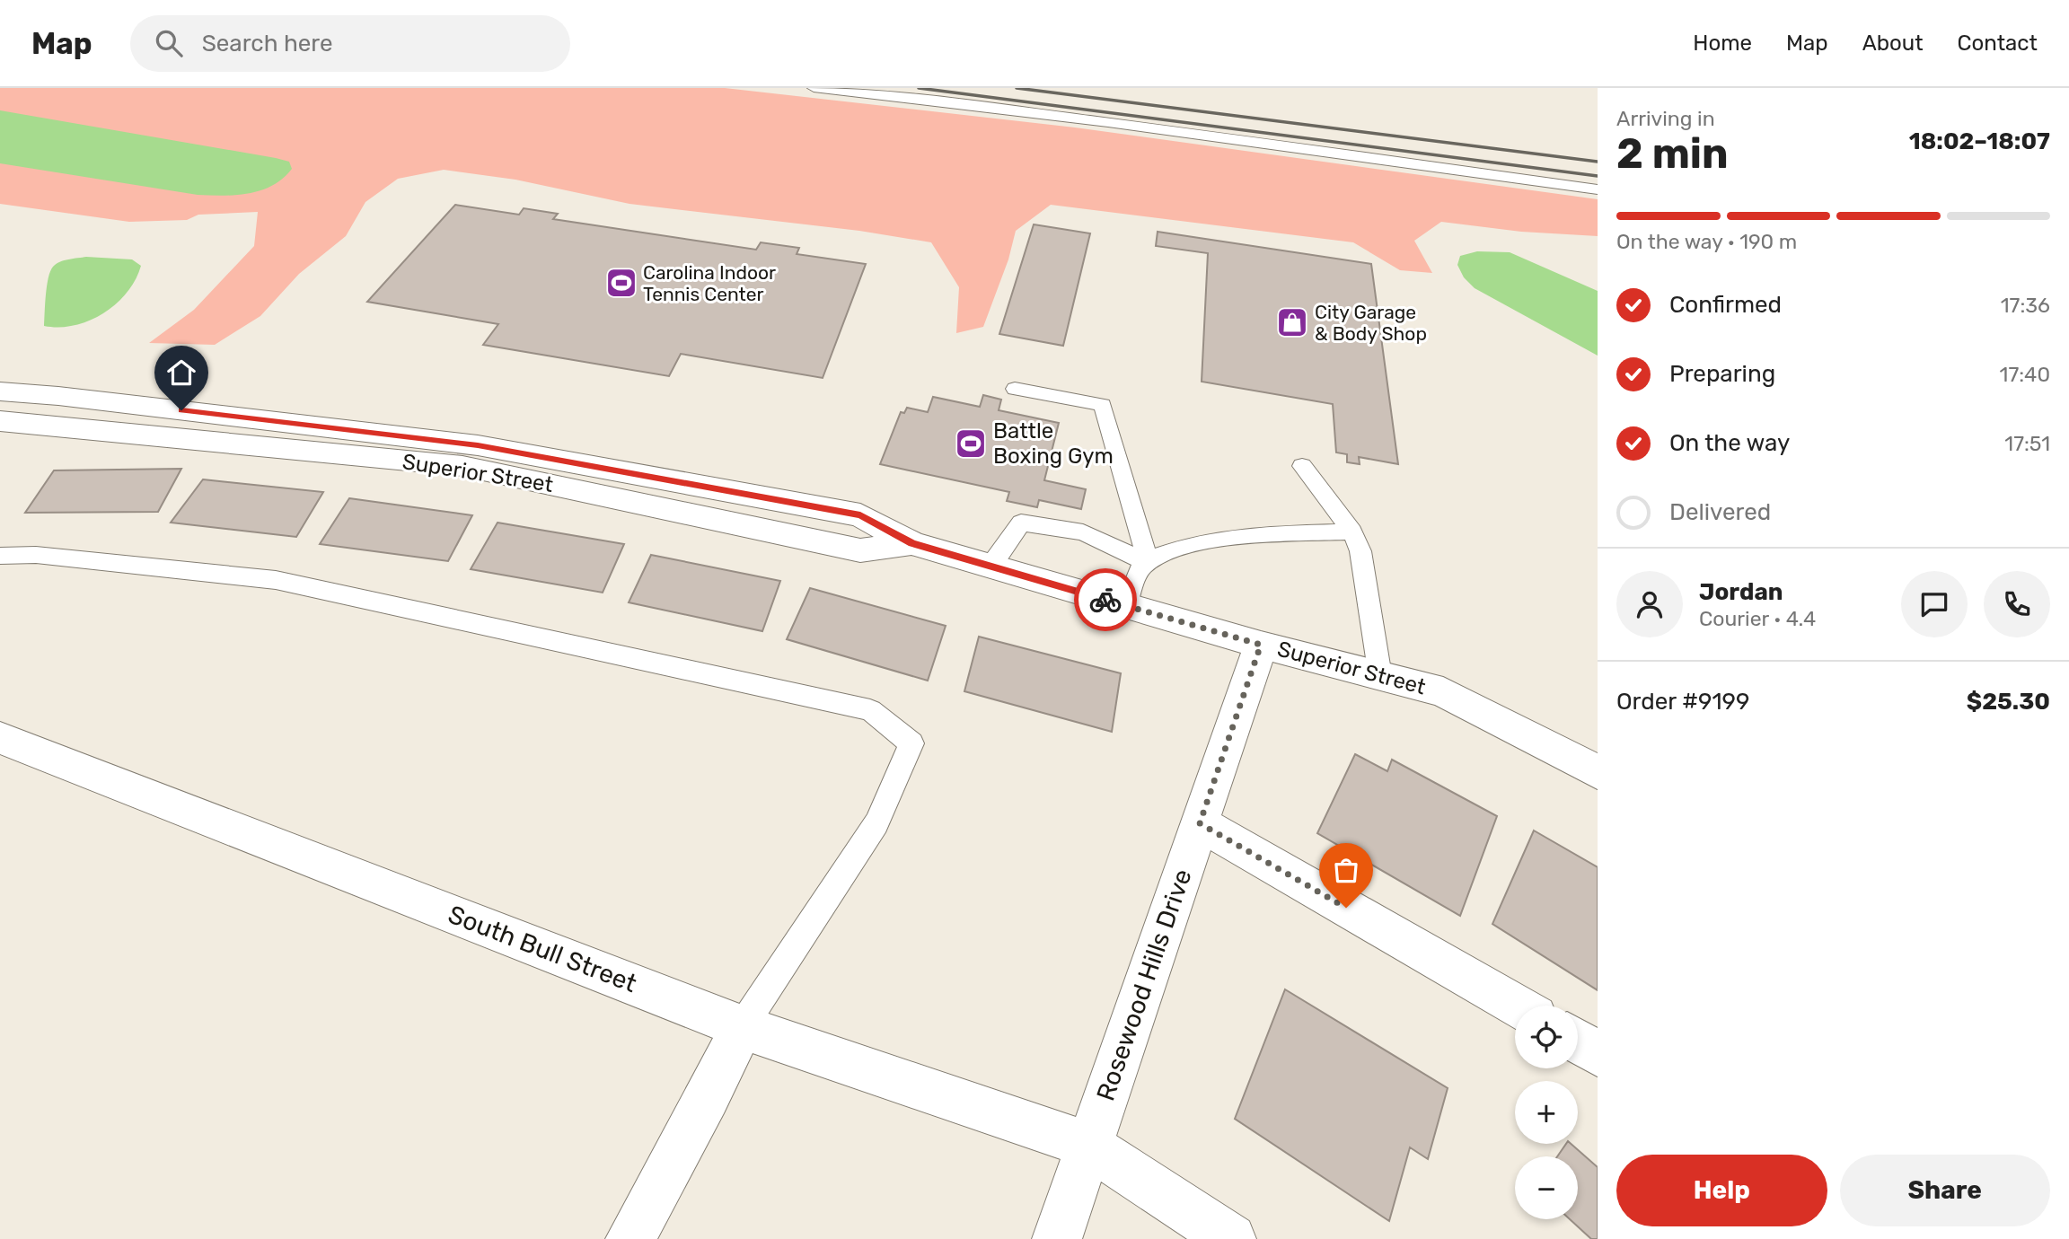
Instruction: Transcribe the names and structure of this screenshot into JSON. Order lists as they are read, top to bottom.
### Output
{
  "streets": {
    "street": ["Superior Street", "South Bull Street", "Rosewood Hills Drive"]
  },
  "crossings": [
    ["Superior Street", "Rosewood Hills Drive"],
    ["South Bull Street", "Rosewood Hills Drive"]
  ],
  "places": {
    "sports": ["Carolina Indoor Tennis Center", "Battle Boxing Gym"],
    "shop": ["City Garage & Body Shop"]
  },
  "page": {
    "header": "Map",
    "search": "Search here",
    "nav": [
      "Home",
      "Map",
      "About",
      "Contact"
    ],
    "heading": ["2 min", "Arriving in", "18:02–18:07"],
    "panel": [
      "Jordan",
      "Courier · 4.4",
      "Order #9199",
      "$25.30"
    ],
    "bar": "On the way · 190 m",
    "list": [
      ["Confirmed", "17:36"],
      ["Preparing", "17:40"],
      ["On the way", "17:51"],
      "Delivered"
    ],
    "map_buttons": ["+", "−"],
    "buttons": ["Help", "Share"]
  }
}
